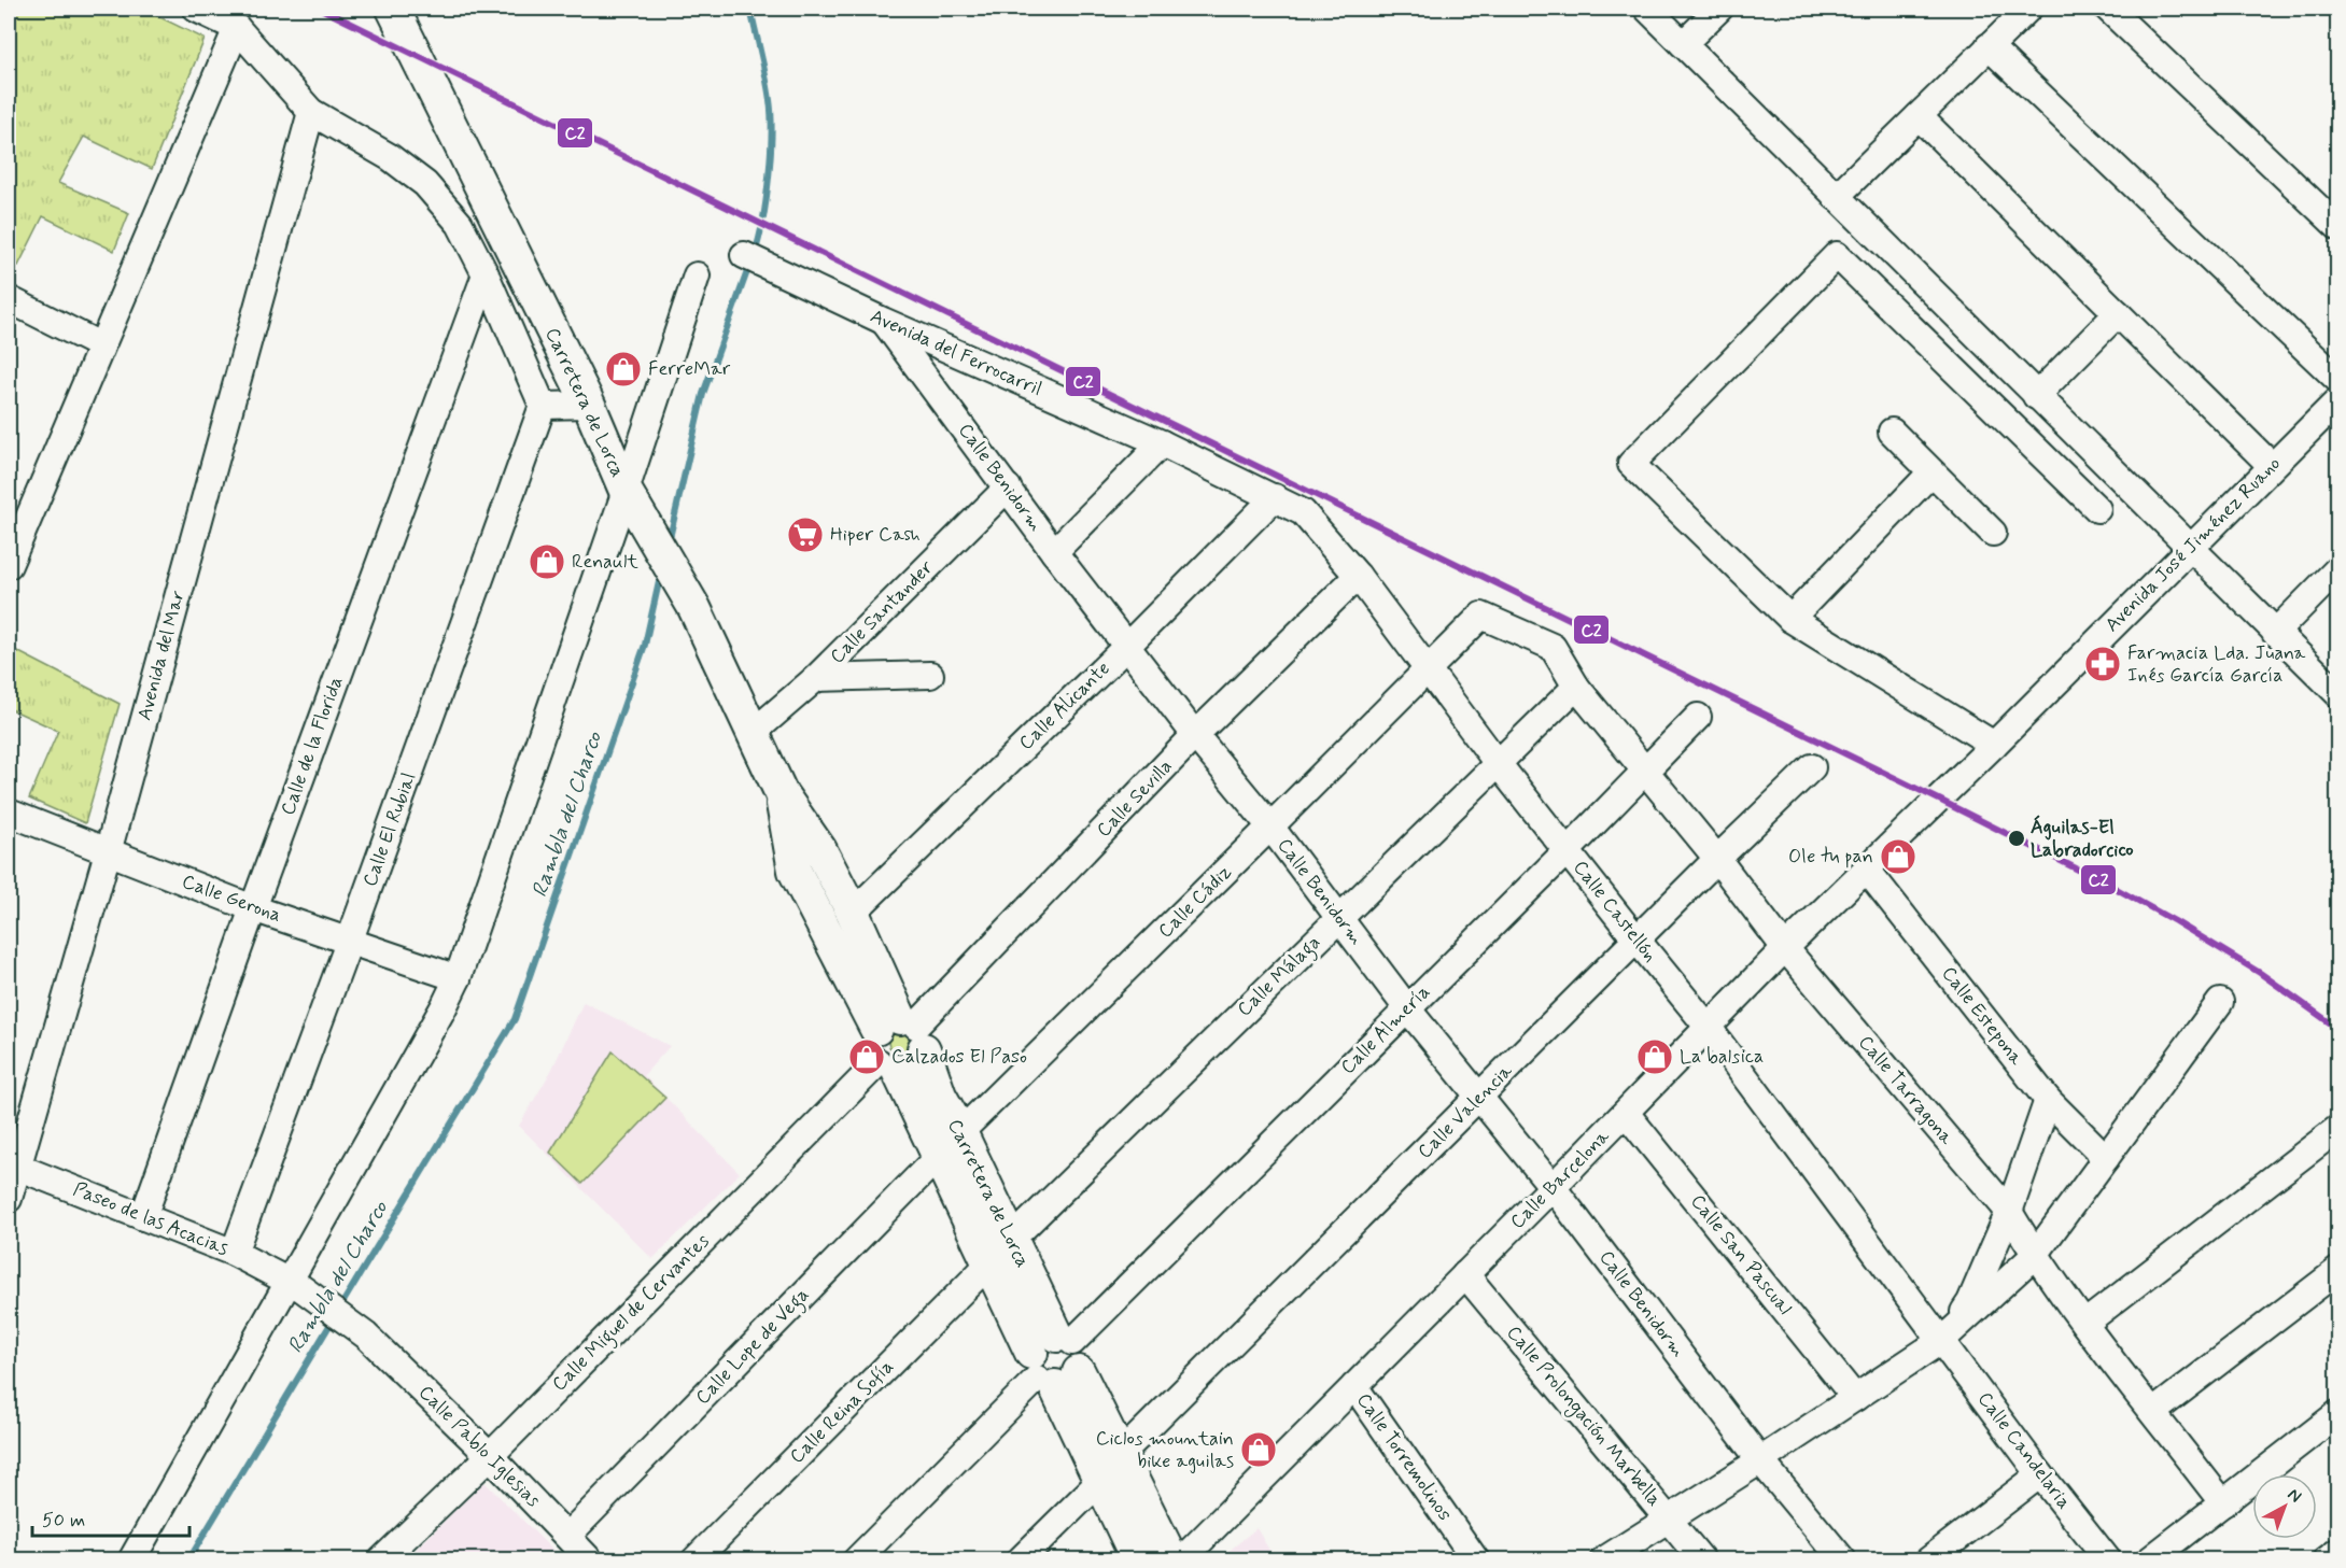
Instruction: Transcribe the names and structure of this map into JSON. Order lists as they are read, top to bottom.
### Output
{
  "streets": {
    "main road": ["Carretera de Lorca"],
    "street": [
      "Avenida del Ferrocarril",
      "Calle Benidorm",
      "Avenida José Jiménez Ruano",
      "Calle Santander",
      "Avenida del Mar",
      "Calle Alicante",
      "Calle de la Florida",
      "Calle Sevilla",
      "Calle El Rubial",
      "Calle Gerona",
      "Calle Cádiz",
      "Calle Castellón",
      "Calle Málaga",
      "Calle Estepona",
      "Calle Almería",
      "Calle Tarragona",
      "Calle Valencia",
      "Calle Barcelona",
      "Paseo de las Acacias",
      "Calle San Pascual",
      "Calle Miguel de Cervantes",
      "Calle Lope de Vega",
      "Calle Reina Sofía",
      "Calle Prolongación Marbella",
      "Calle Pablo Iglesias",
      "Calle Candelaria",
      "Calle Torremolinos"
    ]
  },
  "crossings": [
    ["Avenida del Ferrocarril", "Calle Benidorm"],
    ["Avenida del Ferrocarril", "Calle Alicante"],
    ["Avenida del Ferrocarril", "Calle Castellón"],
    ["Carretera de Lorca", "Calle Santander"],
    ["Carretera de Lorca", "Calle Alicante"],
    ["Carretera de Lorca", "Calle Sevilla"],
    ["Carretera de Lorca", "Calle Cádiz"],
    ["Carretera de Lorca", "Calle Málaga"],
    ["Carretera de Lorca", "Calle Almería"],
    ["Carretera de Lorca", "Calle Valencia"],
    ["Carretera de Lorca", "Calle Miguel de Cervantes"],
    ["Carretera de Lorca", "Calle Lope de Vega"],
    ["Carretera de Lorca", "Calle Reina Sofía"],
    ["Calle Benidorm", "Calle Santander"],
    ["Calle Benidorm", "Calle Alicante"],
    ["Calle Benidorm", "Calle Sevilla"],
    ["Calle Benidorm", "Calle Cádiz"],
    ["Calle Benidorm", "Calle Málaga"],
    ["Calle Benidorm", "Calle Almería"],
    ["Calle Benidorm", "Calle Valencia"],
    ["Calle Benidorm", "Calle Barcelona"],
    ["Avenida José Jiménez Ruano", "Calle Barcelona"],
    ["Avenida del Mar", "Calle Gerona"],
    ["Avenida del Mar", "Paseo de las Acacias"],
    ["Calle Alicante", "Calle Castellón"],
    ["Calle de la Florida", "Calle Gerona"],
    ["Calle de la Florida", "Paseo de las Acacias"],
    ["Calle Sevilla", "Calle Castellón"],
    ["Calle El Rubial", "Calle Gerona"],
    ["Calle El Rubial", "Paseo de las Acacias"],
    ["Calle Cádiz", "Calle Castellón"],
    ["Calle Cádiz", "Calle Málaga"],
    ["Calle Cádiz", "Calle Tarragona"],
    ["Calle Castellón", "Calle Málaga"],
    ["Calle Castellón", "Calle Almería"],
    ["Calle Castellón", "Calle Valencia"],
    ["Calle Castellón", "Calle Barcelona"],
    ["Calle Castellón", "Calle Candelaria"],
    ["Calle Málaga", "Calle Tarragona"],
    ["Calle Málaga", "Calle Reina Sofía"],
    ["Calle Estepona", "Calle Barcelona"],
    ["Calle Almería", "Calle Tarragona"],
    ["Calle Tarragona", "Calle Valencia"],
    ["Calle Tarragona", "Calle Barcelona"],
    ["Calle Barcelona", "Calle San Pascual"],
    ["Calle Barcelona", "Calle Prolongación Marbella"],
    ["Calle Barcelona", "Calle Torremolinos"],
    ["Paseo de las Acacias", "Calle Pablo Iglesias"],
    ["Calle Miguel de Cervantes", "Calle Pablo Iglesias"],
    ["Calle Lope de Vega", "Calle Pablo Iglesias"]
  ],
  "water": ["Rambla del Charco"],
  "places": {
    "shop": [
      "FerreMar",
      "Renault",
      "Ole tu pan",
      "Calzados El Paso",
      "La balsica",
      "Ciclos mountain bike aguilas"
    ],
    "supermarket": ["Hiper Cash"],
    "pharmacy": ["Farmacia Lda. Juana Inés García García"],
    "other": ["Águilas-El Labradorcico"]
  },
  "lines": ["transit line C2"],
  "scale_bar": "50 m",
  "north": "top right"
}
